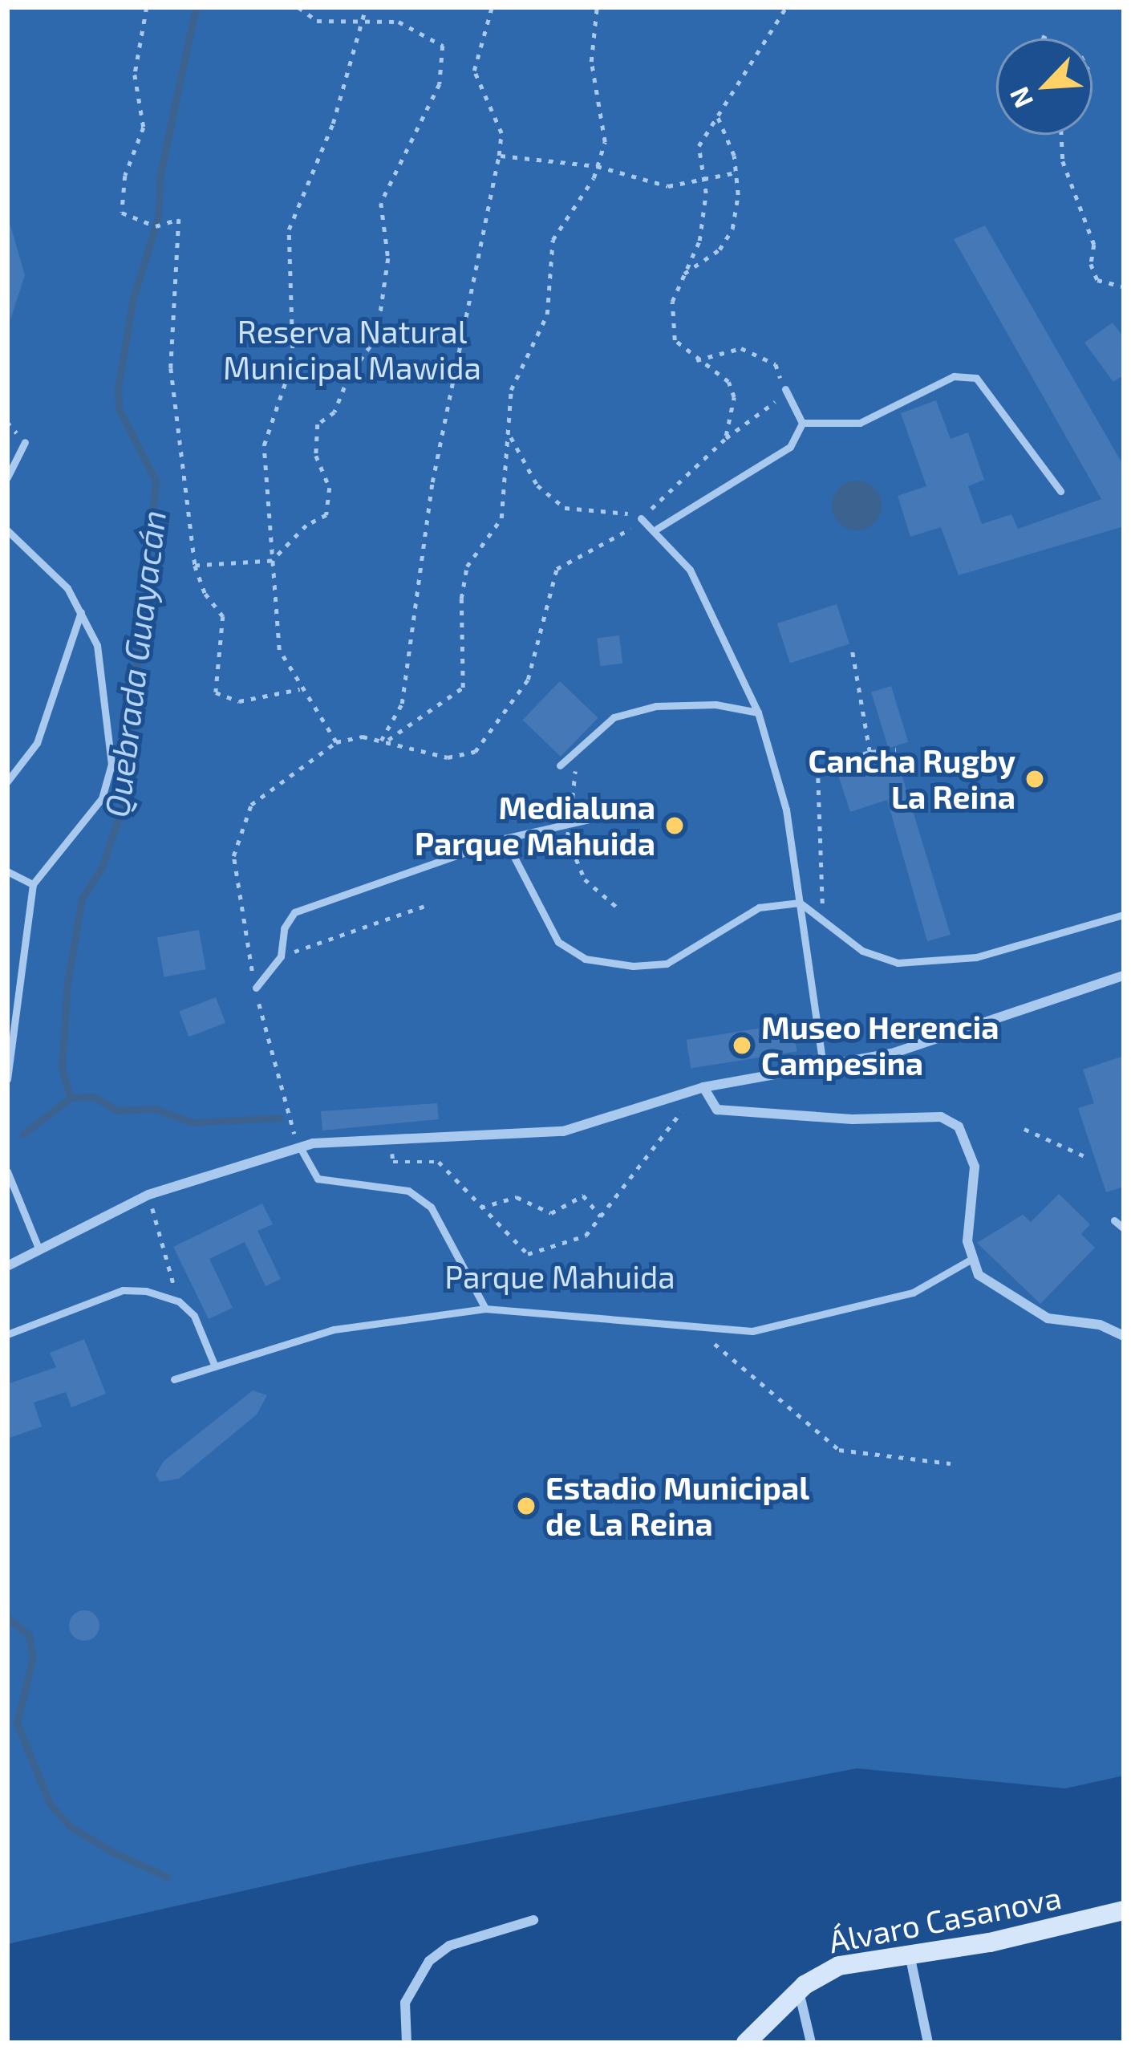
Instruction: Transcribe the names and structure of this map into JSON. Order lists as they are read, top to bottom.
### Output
{
  "streets": {
    "street": ["Álvaro Casanova"]
  },
  "water": ["Quebrada Guayacán"],
  "parks": ["Reserva Natural Municipal Mawida", "Parque Mahuida"],
  "places": [
    "Cancha Rugby La Reina",
    "Medialuna Parque Mahuida",
    "Museo Herencia Campesina",
    "Estadio Municipal de La Reina"
  ],
  "north": "bottom left"
}
